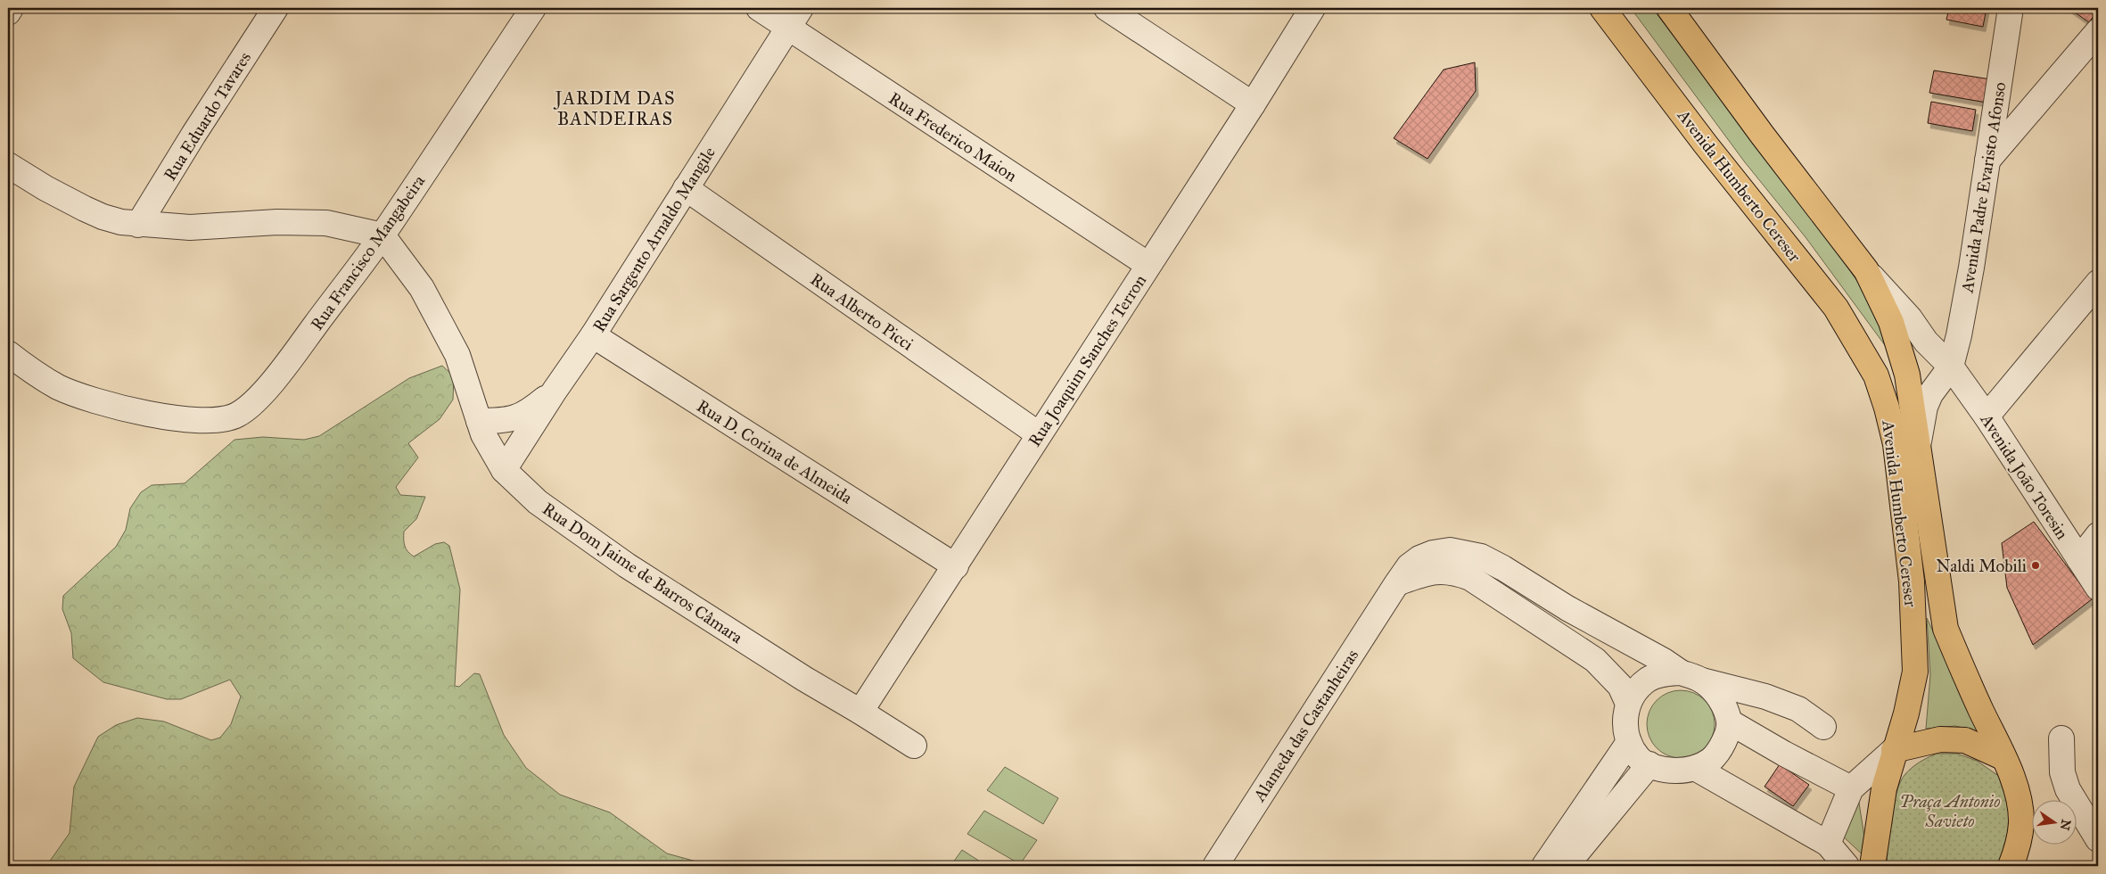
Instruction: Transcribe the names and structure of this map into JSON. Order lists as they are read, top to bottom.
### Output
{
  "streets": {
    "main road": ["Avenida Humberto Cereser"],
    "street": [
      "Rua Eduardo Tavares",
      "Rua Frederico Maion",
      "Avenida Padre Evaristo Afonso",
      "Rua Sargento Arnaldo Mangile",
      "Rua Francisco Mangabeira",
      "Rua Alberto Picci",
      "Rua Joaquim Sanches Terron",
      "Rua D. Corina de Almeida",
      "Avenida João Toresin",
      "Rua Dom Jaime de Barros Câmara",
      "Alameda das Castanheiras"
    ]
  },
  "crossings": [
    ["Rua Frederico Maion", "Rua Sargento Arnaldo Mangile"],
    ["Rua Frederico Maion", "Rua Joaquim Sanches Terron"],
    ["Avenida Humberto Cereser", "Avenida João Toresin"],
    ["Avenida Padre Evaristo Afonso", "Avenida João Toresin"],
    ["Rua Sargento Arnaldo Mangile", "Rua Alberto Picci"],
    ["Rua Sargento Arnaldo Mangile", "Rua D. Corina de Almeida"],
    ["Rua Sargento Arnaldo Mangile", "Rua Dom Jaime de Barros Câmara"],
    ["Rua Francisco Mangabeira", "Rua Dom Jaime de Barros Câmara"],
    ["Rua Alberto Picci", "Rua Joaquim Sanches Terron"],
    ["Rua Joaquim Sanches Terron", "Rua D. Corina de Almeida"],
    ["Rua Joaquim Sanches Terron", "Rua Dom Jaime de Barros Câmara"]
  ],
  "districts": ["JARDIM DAS BANDEIRAS"],
  "parks": ["Praça Antonio Savieto"],
  "places": ["Naldi Mobili"],
  "north": "right"
}
